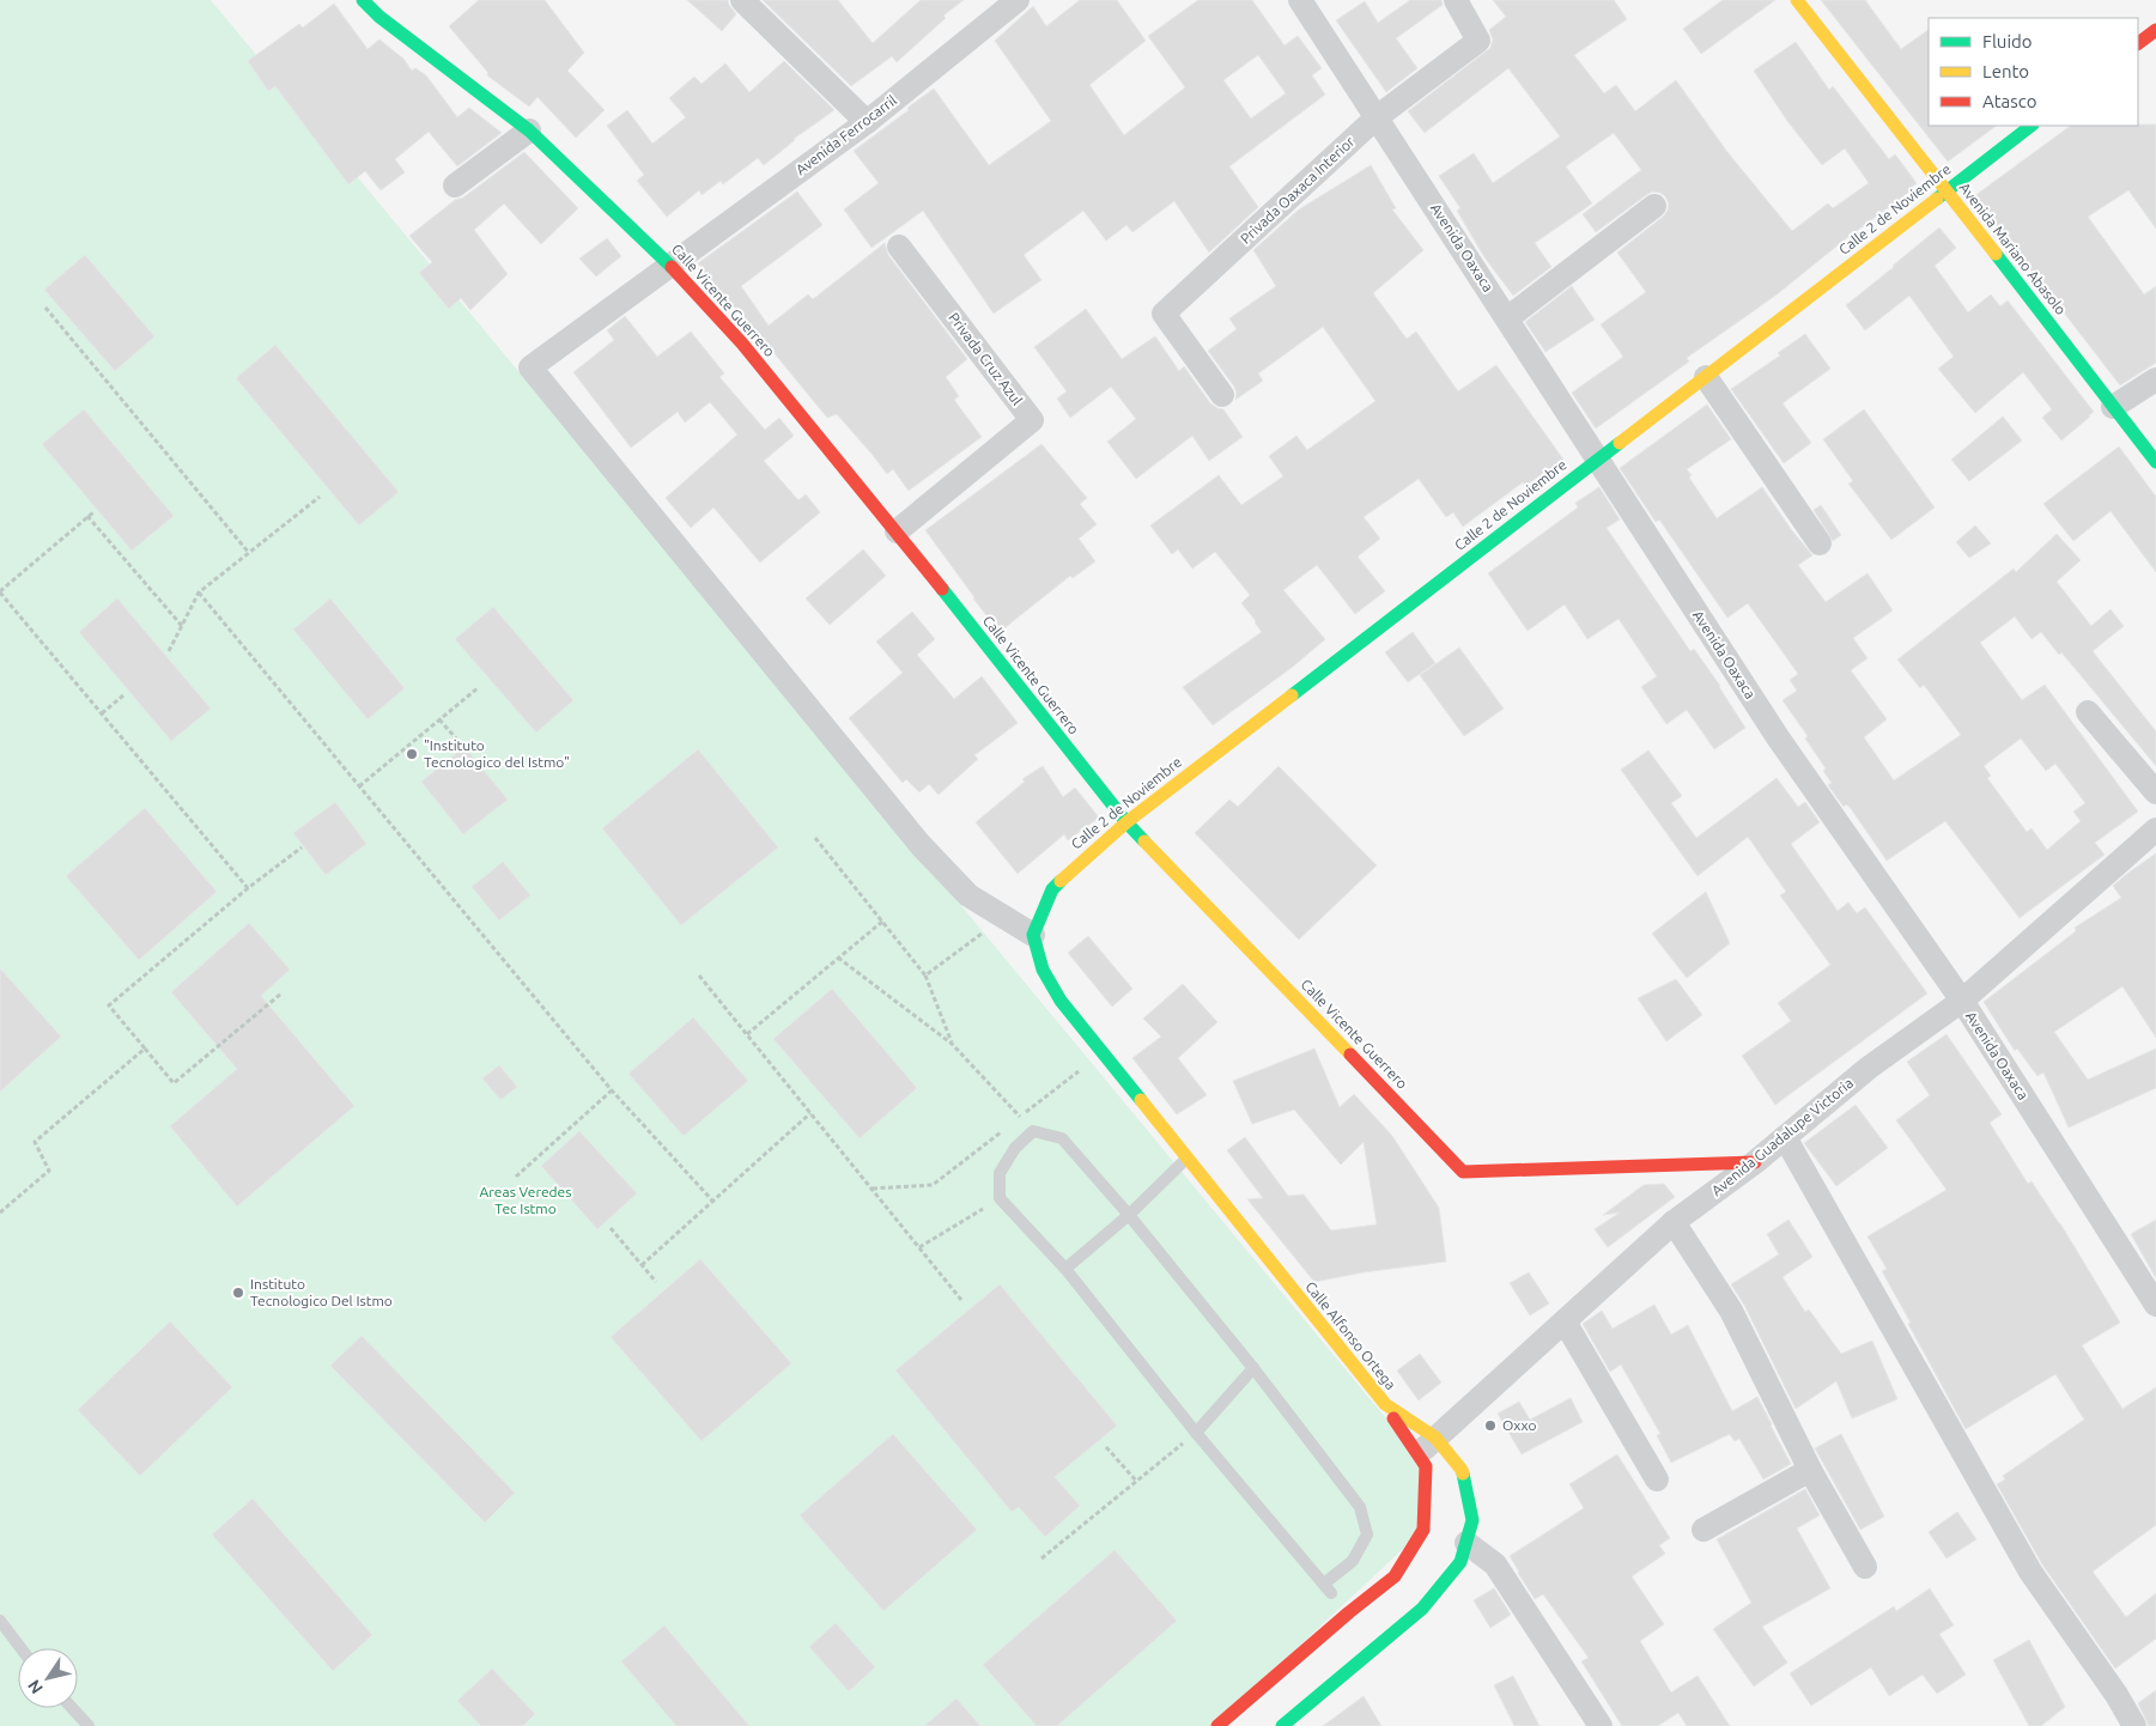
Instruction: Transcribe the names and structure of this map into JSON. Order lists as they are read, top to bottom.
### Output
{
  "streets": {
    "street": [
      "Avenida Ferrocarril",
      "Privada Oaxaca Interior",
      "Calle 2 de Noviembre",
      "Avenida Oaxaca",
      "Avenida Mariano Abasolo",
      "Calle Vicente Guerrero",
      "Privada Cruz Azul",
      "Avenida Guadalupe Victoria",
      "Calle Alfonso Ortega"
    ]
  },
  "crossings": [
    ["Avenida Ferrocarril", "Calle Vicente Guerrero"],
    ["Privada Oaxaca Interior", "Avenida Oaxaca"],
    ["Calle 2 de Noviembre", "Avenida Oaxaca"],
    ["Calle 2 de Noviembre", "Avenida Mariano Abasolo"],
    ["Calle 2 de Noviembre", "Calle Vicente Guerrero"],
    ["Calle 2 de Noviembre", "Calle Alfonso Ortega"],
    ["Avenida Oaxaca", "Avenida Guadalupe Victoria"],
    ["Calle Vicente Guerrero", "Privada Cruz Azul"],
    ["Calle Vicente Guerrero", "Avenida Guadalupe Victoria"],
    ["Avenida Guadalupe Victoria", "Calle Alfonso Ortega"]
  ],
  "parks": ["Areas Veredes Tec Istmo"],
  "places": ["\"Instituto Tecnologico del Istmo\"", "Instituto Tecnologico Del Istmo", "Oxxo"],
  "legend": ["Fluido", "Lento", "Atasco"],
  "north": "bottom left"
}
